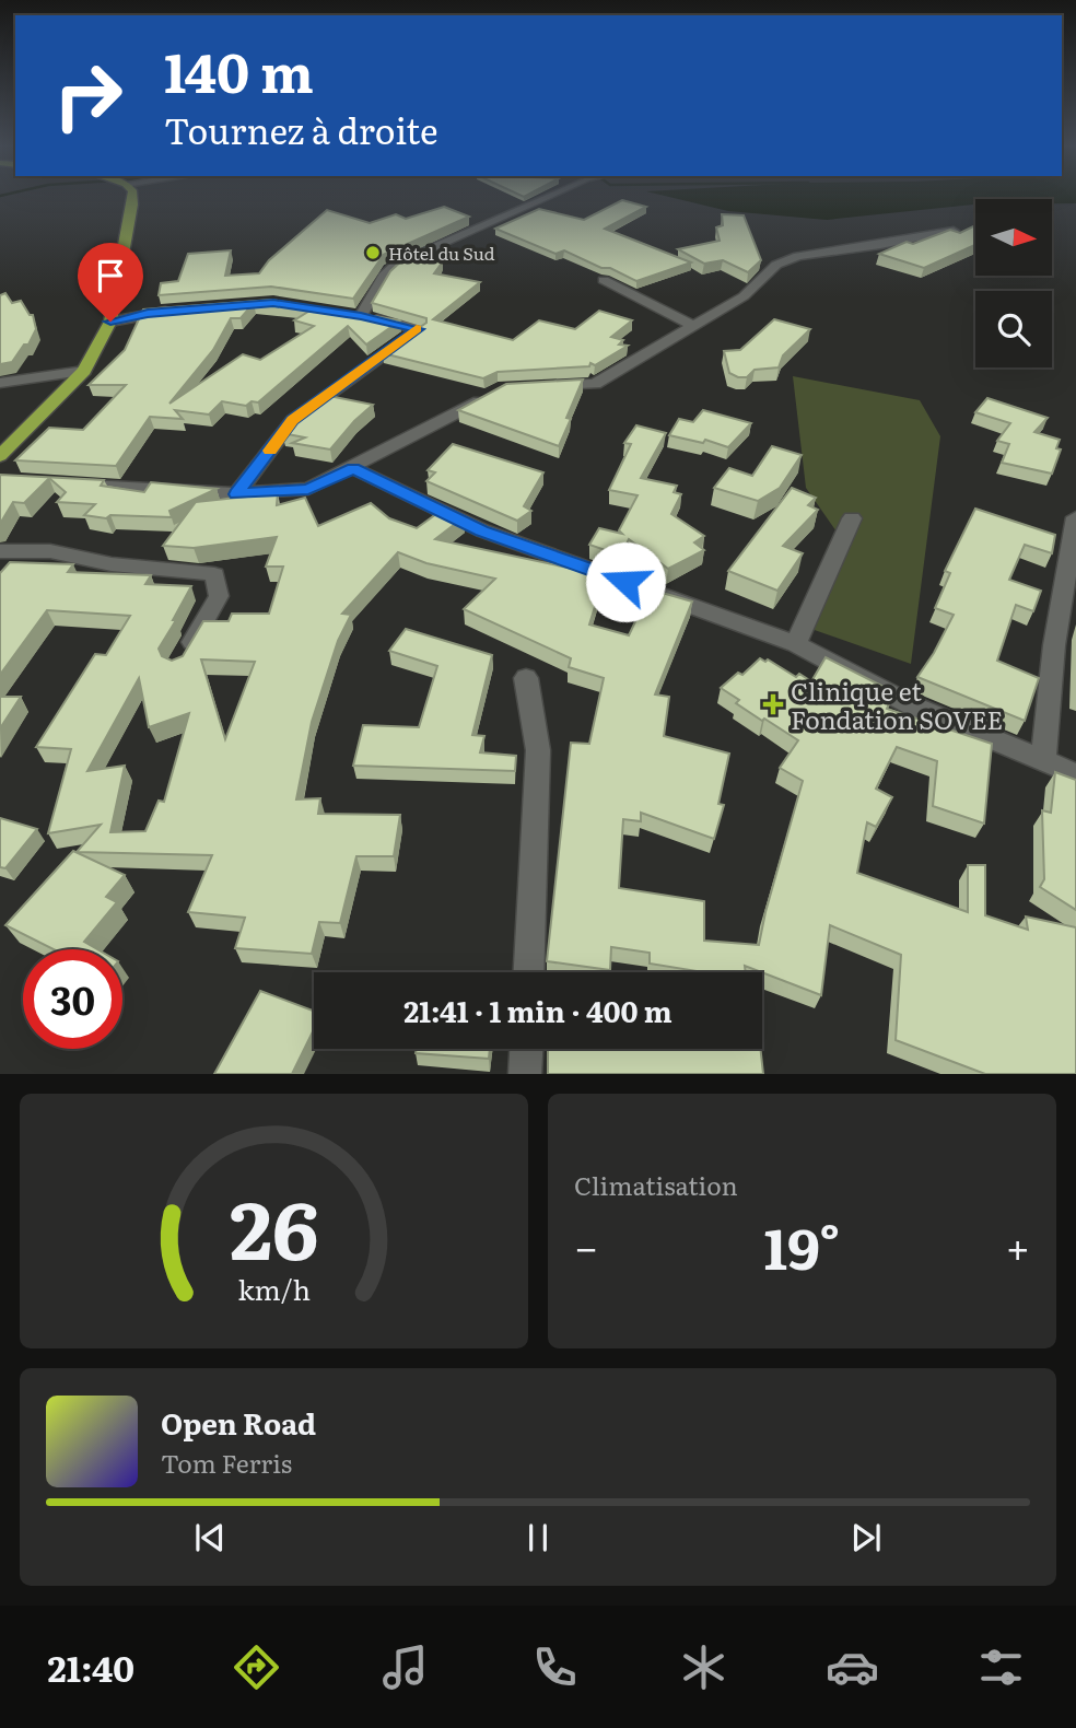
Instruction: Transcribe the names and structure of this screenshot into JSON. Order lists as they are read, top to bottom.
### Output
{
  "places": {
    "other": ["Hôtel du Sud"],
    "health": ["Clinique et Fondation SOVEE"]
  },
  "north": "right",
  "page": {
    "turn": ["140 m", "Tournez à droite"],
    "limit": "30",
    "trip": "21:41 · 1 min · 400 m",
    "tile": "Climatisation",
    "heat": ["−", "19°", "+"],
    "song": ["Open Road", "Tom Ferris"],
    "tabs": "21:40",
    "gauge": ["26", "km/h"]
  }
}
